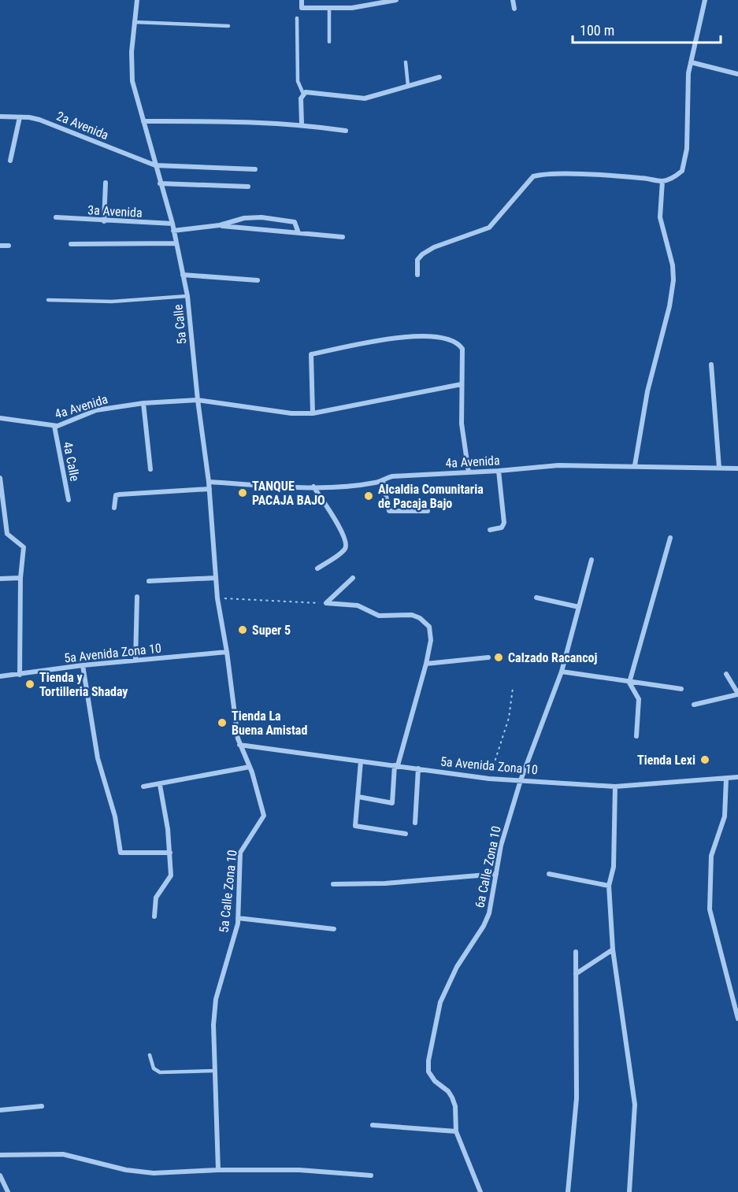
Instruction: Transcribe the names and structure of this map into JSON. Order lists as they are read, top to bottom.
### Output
{
  "streets": {
    "street": [
      "2a Avenida",
      "3a Avenida",
      "5a Calle",
      "4a Avenida",
      "4a Calle",
      "5a Avenida Zona 10",
      "6a Calle Zona 10",
      "5a Calle Zona 10"
    ]
  },
  "crossings": [
    ["2a Avenida", "5a Calle"],
    ["3a Avenida", "5a Calle"],
    ["5a Calle", "4a Avenida"],
    ["5a Calle", "5a Avenida Zona 10"],
    ["5a Calle", "5a Calle Zona 10"],
    ["4a Avenida", "4a Calle"],
    ["5a Avenida Zona 10", "6a Calle Zona 10"],
    ["5a Avenida Zona 10", "5a Calle Zona 10"]
  ],
  "places": [
    "TANQUE PACAJA BAJO",
    "Alcaldia Comunitaria de Pacaja Bajo",
    "Super 5",
    "Calzado Racancoj",
    "Tienda y Tortilleria Shaday",
    "Tienda La Buena Amistad",
    "Tienda Lexi"
  ],
  "scale_bar": "100 m"
}
